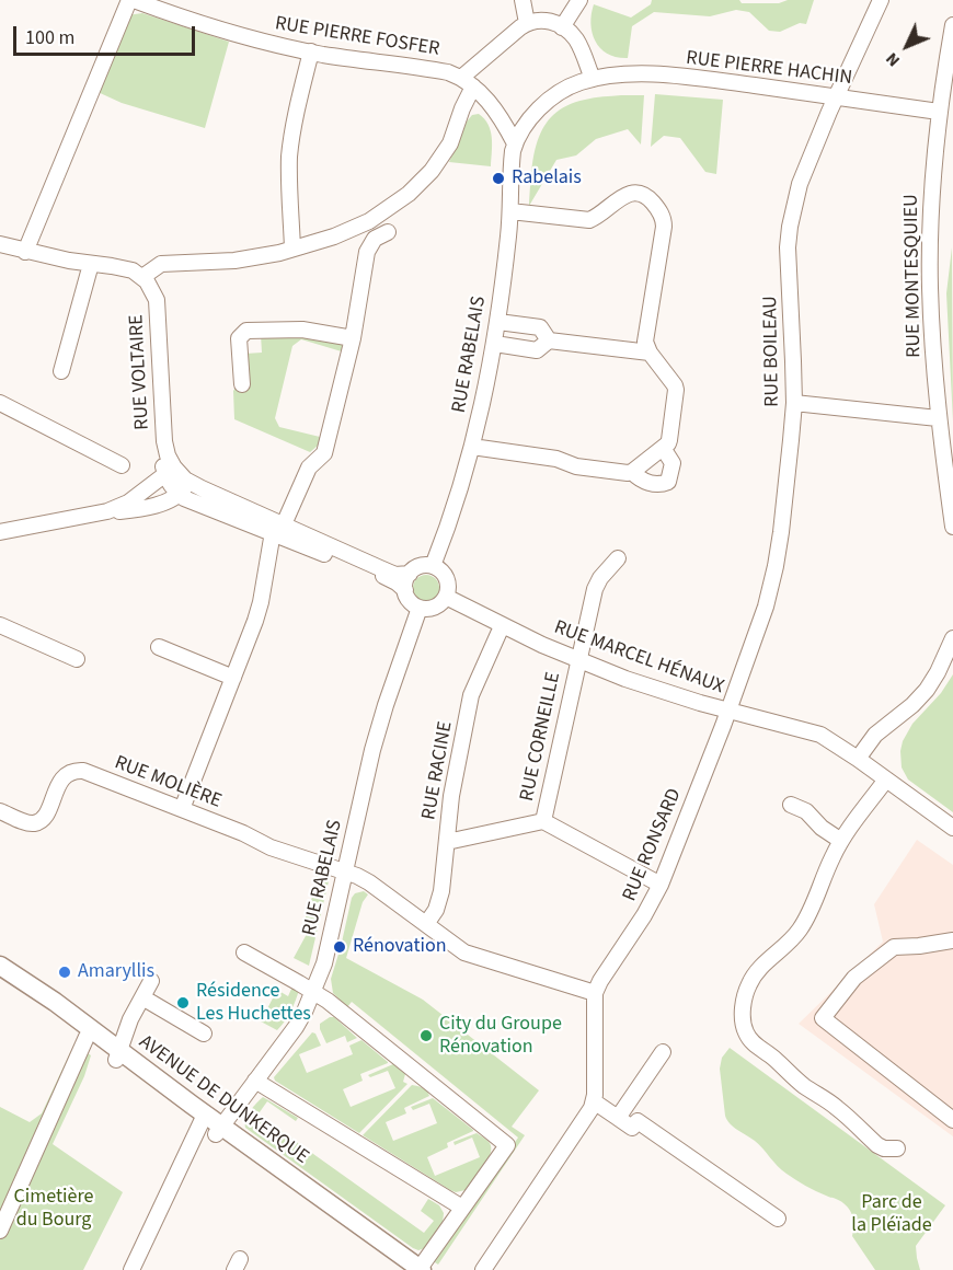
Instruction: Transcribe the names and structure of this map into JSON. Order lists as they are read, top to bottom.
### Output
{
  "streets": {
    "main road": ["AVENUE DE DUNKERQUE"],
    "street": [
      "RUE PIERRE FOSFER",
      "RUE PIERRE HACHIN",
      "RUE MONTESQUIEU",
      "RUE BOILEAU",
      "RUE RABELAIS",
      "RUE VOLTAIRE",
      "RUE MARCEL HÉNAUX",
      "RUE CORNEILLE",
      "RUE RACINE",
      "RUE MOLIÈRE",
      "RUE RONSARD"
    ]
  },
  "crossings": [
    ["RUE PIERRE HACHIN", "RUE MONTESQUIEU"],
    ["RUE PIERRE HACHIN", "RUE BOILEAU"],
    ["RUE PIERRE HACHIN", "RUE RABELAIS"],
    ["RUE BOILEAU", "RUE MARCEL HÉNAUX"],
    ["RUE BOILEAU", "RUE RONSARD"],
    ["RUE RABELAIS", "RUE MARCEL HÉNAUX"],
    ["RUE RABELAIS", "RUE MOLIÈRE"],
    ["RUE RABELAIS", "AVENUE DE DUNKERQUE"],
    ["RUE MARCEL HÉNAUX", "RUE CORNEILLE"],
    ["RUE MARCEL HÉNAUX", "RUE RACINE"],
    ["RUE MARCEL HÉNAUX", "RUE RONSARD"],
    ["RUE RACINE", "RUE MOLIÈRE"],
    ["RUE MOLIÈRE", "RUE RONSARD"]
  ],
  "parks": ["Cimetière du Bourg", "Parc de la Pléïade"],
  "places": [
    "Rabelais",
    "Rénovation",
    "Amaryllis",
    "Résidence Les Huchettes",
    "City du Groupe Rénovation"
  ],
  "scale_bar": "100 m",
  "north": "bottom left"
}
